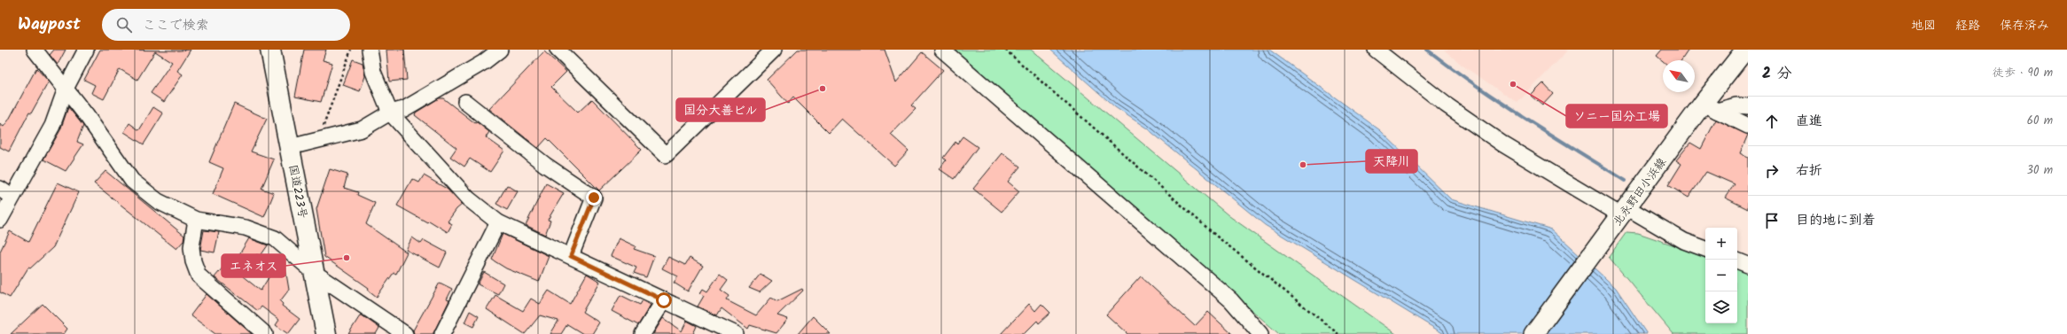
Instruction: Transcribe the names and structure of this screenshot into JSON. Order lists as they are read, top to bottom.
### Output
{
  "streets": {
    "highway": ["国道223号"],
    "main road": ["北永野田小浜線"]
  },
  "places": [
    "ソニー国分工場",
    "国分大善ビル",
    "天降川",
    "エネオス"
  ],
  "north": "top left",
  "page": {
    "header": "Waypost",
    "search": "ここで検索",
    "nav": ["地図", "経路", "保存済み"],
    "heading": ["2 分", "徒歩 · 90 m"],
    "list": [
      ["直進", "60 m"],
      ["右折", "30 m"],
      "目的地に到着"
    ],
    "map_buttons": ["+", "−"]
  }
}
